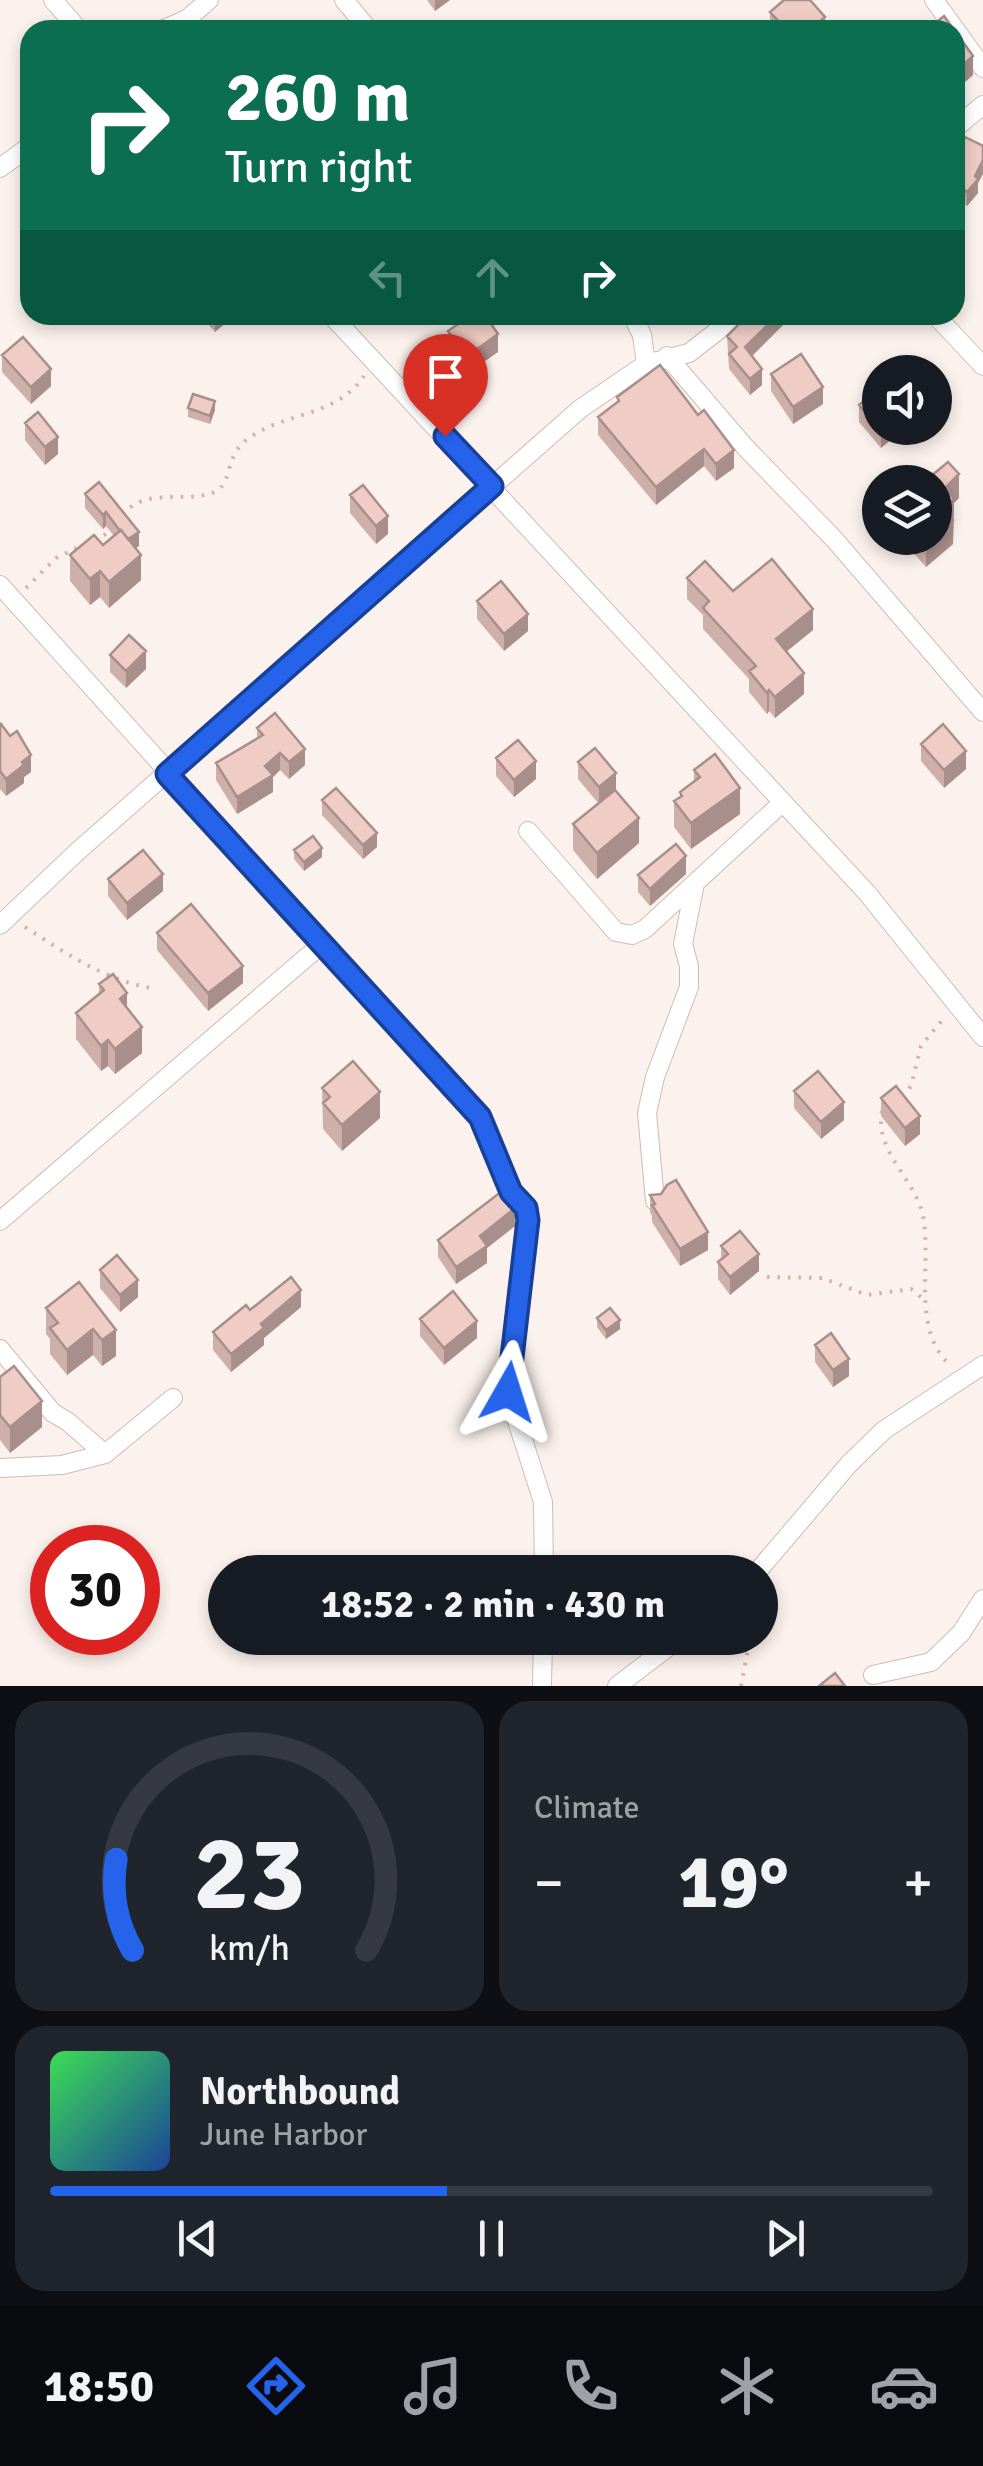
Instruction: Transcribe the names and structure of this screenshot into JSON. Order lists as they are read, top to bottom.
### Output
{
  "page": {
    "turn": ["260 m", "Turn right"],
    "limit": "30",
    "trip": "18:52 · 2 min · 430 m",
    "tile": "Climate",
    "heat": ["−", "19°", "+"],
    "song": ["Northbound", "June Harbor"],
    "tabs": "18:50",
    "gauge": ["23", "km/h"]
  }
}
